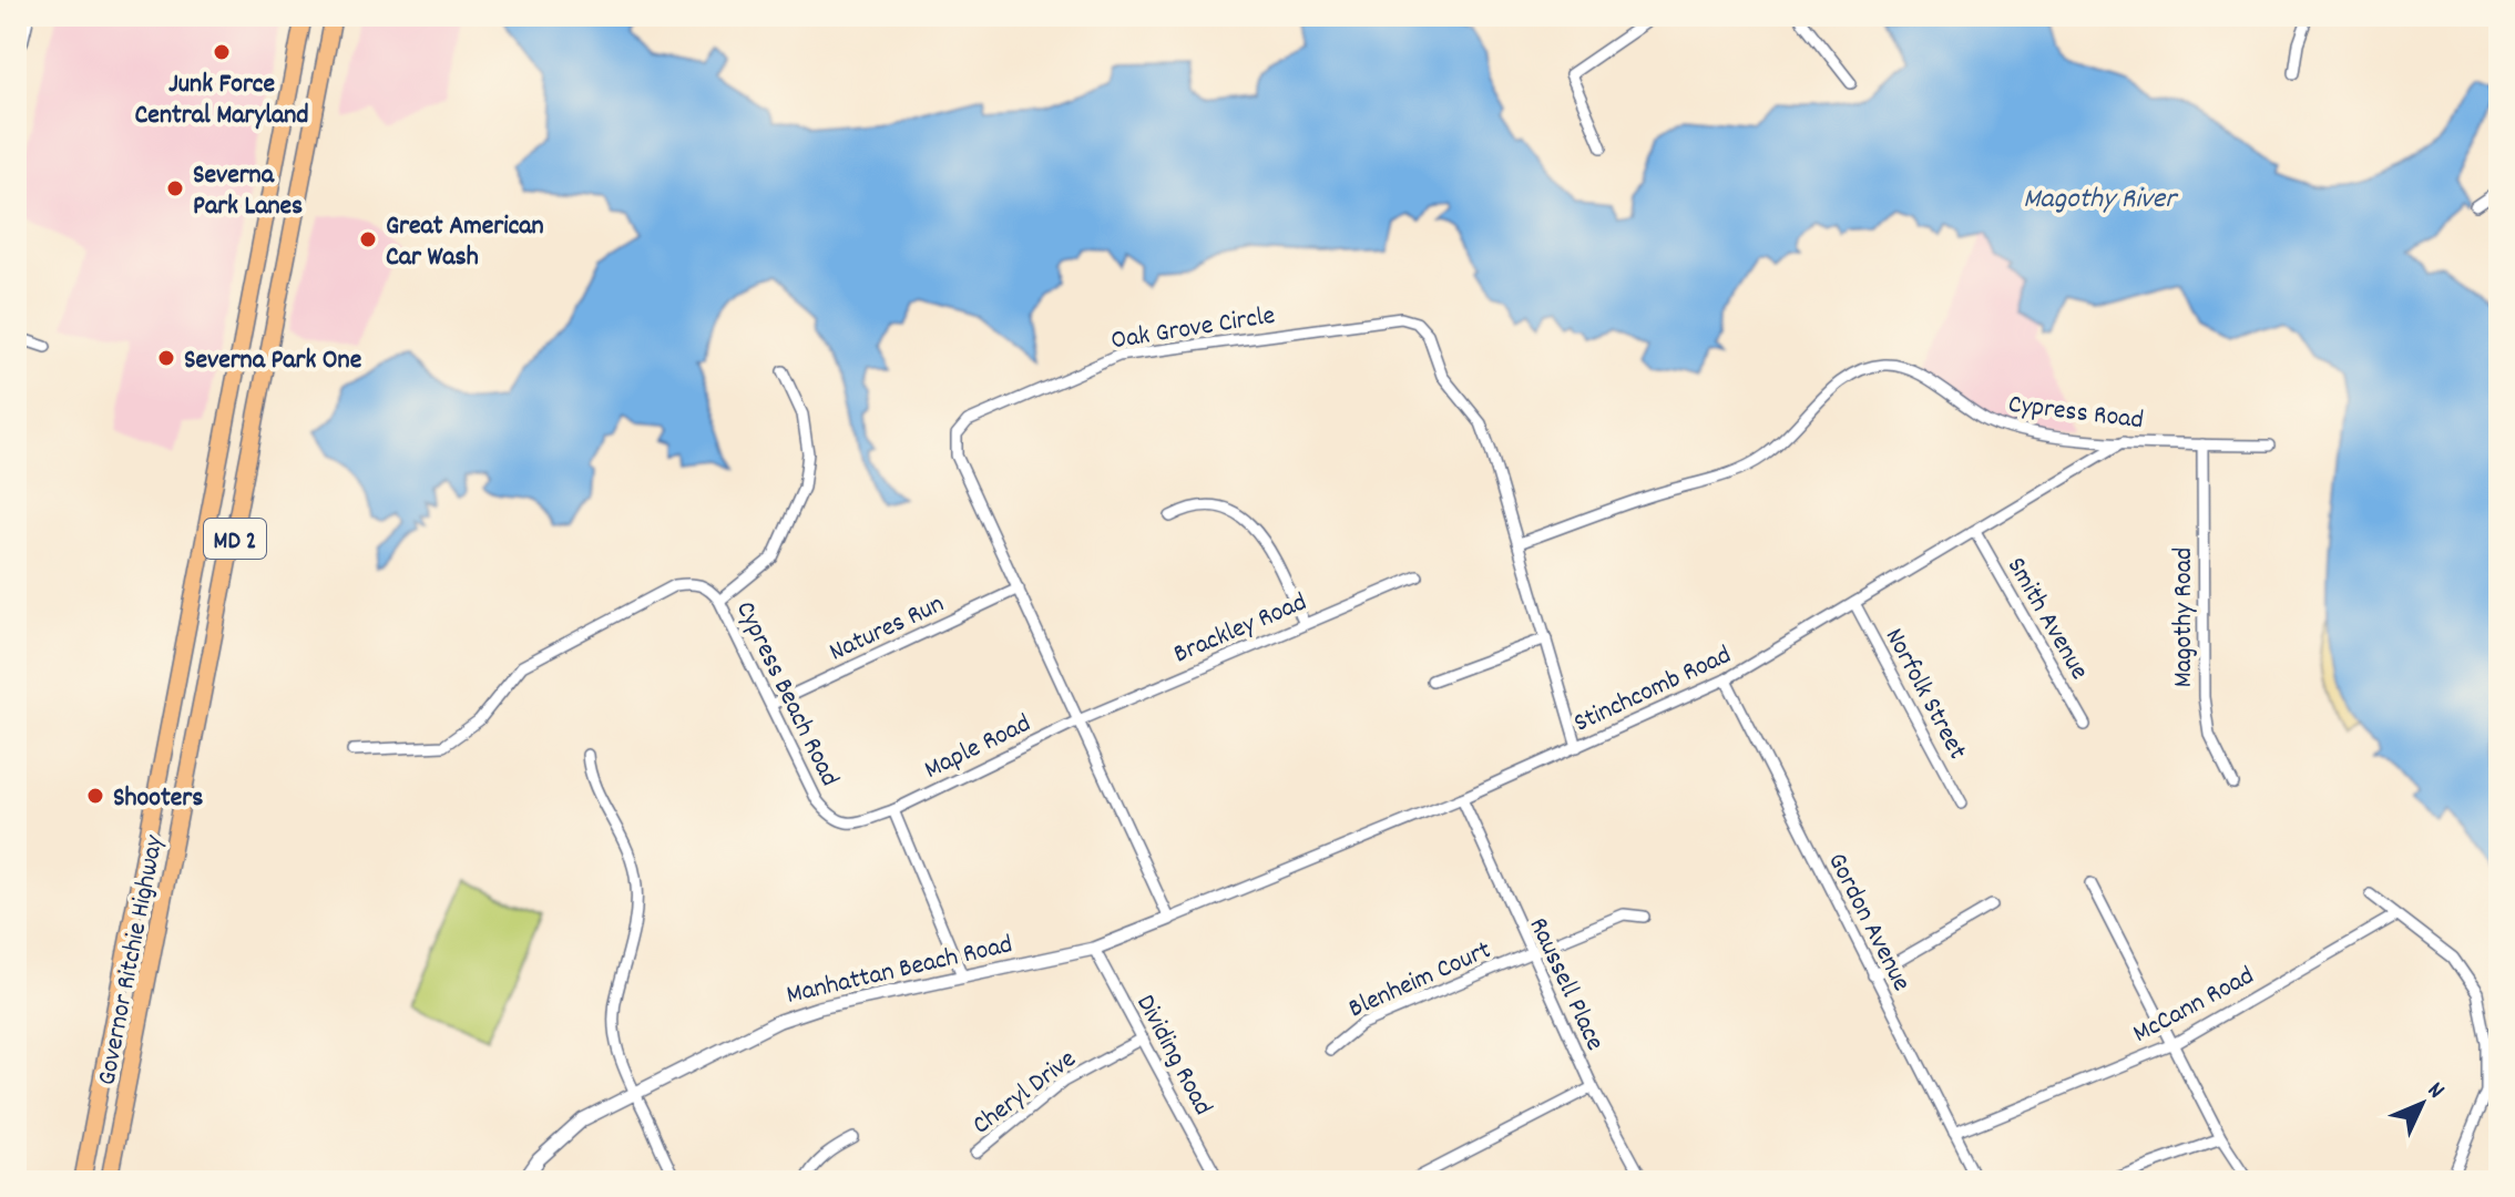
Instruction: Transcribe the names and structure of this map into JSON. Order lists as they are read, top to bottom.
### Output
{
  "streets": {
    "highway": ["MD 2", "Governor Ritchie Highway"],
    "street": [
      "Oak Grove Circle",
      "Cypress Road",
      "Smith Avenue",
      "Magothy Road",
      "Natures Run",
      "Brackley Road",
      "Stinchcomb Road",
      "Cypress Beach Road",
      "Norfolk Street",
      "Maple Road",
      "Gordon Avenue",
      "Manhattan Beach Road",
      "Blenheim Court",
      "Raussell Place",
      "McCann Road",
      "Dividing Road",
      "Cheryl Drive"
    ]
  },
  "crossings": [
    ["Oak Grove Circle", "Cypress Road"],
    ["Oak Grove Circle", "Natures Run"],
    ["Oak Grove Circle", "Brackley Road"],
    ["Oak Grove Circle", "Stinchcomb Road"],
    ["Oak Grove Circle", "Maple Road"],
    ["Oak Grove Circle", "Manhattan Beach Road"],
    ["Cypress Road", "Magothy Road"],
    ["Cypress Road", "Stinchcomb Road"],
    ["Smith Avenue", "Stinchcomb Road"],
    ["Natures Run", "Cypress Beach Road"],
    ["Brackley Road", "Maple Road"],
    ["Stinchcomb Road", "Norfolk Street"],
    ["Stinchcomb Road", "Gordon Avenue"],
    ["Stinchcomb Road", "Manhattan Beach Road"],
    ["Stinchcomb Road", "Raussell Place"],
    ["Cypress Beach Road", "Maple Road"],
    ["Gordon Avenue", "McCann Road"],
    ["Manhattan Beach Road", "Dividing Road"],
    ["Blenheim Court", "Raussell Place"],
    ["Dividing Road", "Cheryl Drive"]
  ],
  "water": ["Magothy River"],
  "places": [
    "Junk Force Central Maryland",
    "Severna Park Lanes",
    "Great American Car Wash",
    "Severna Park One",
    "Shooters"
  ],
  "north": "top right"
}
